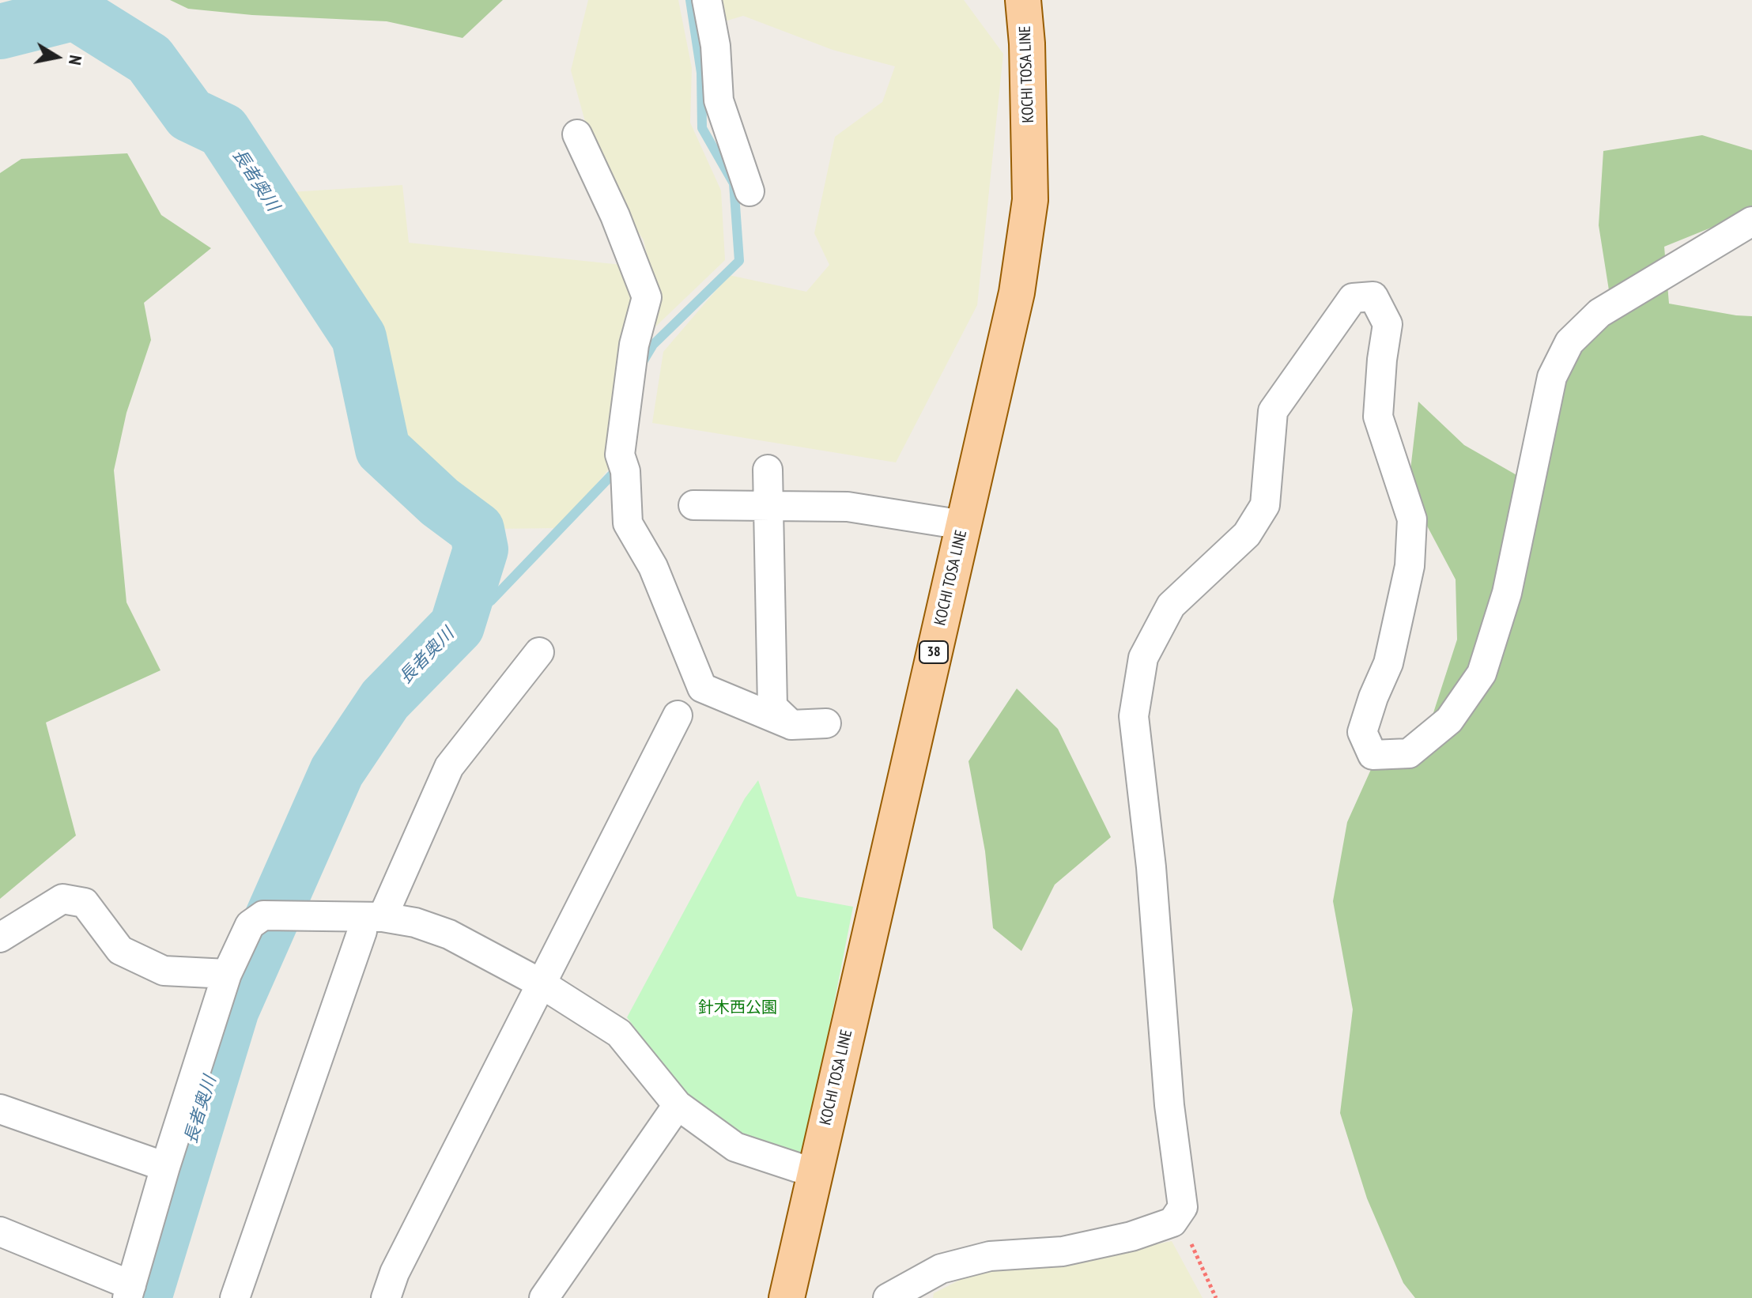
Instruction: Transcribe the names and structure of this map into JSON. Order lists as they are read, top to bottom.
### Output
{
  "streets": {
    "main road": ["KOCHI TOSA LINE", "38"]
  },
  "water": ["長者奥川"],
  "parks": ["針木西公園"],
  "north": "right"
}
